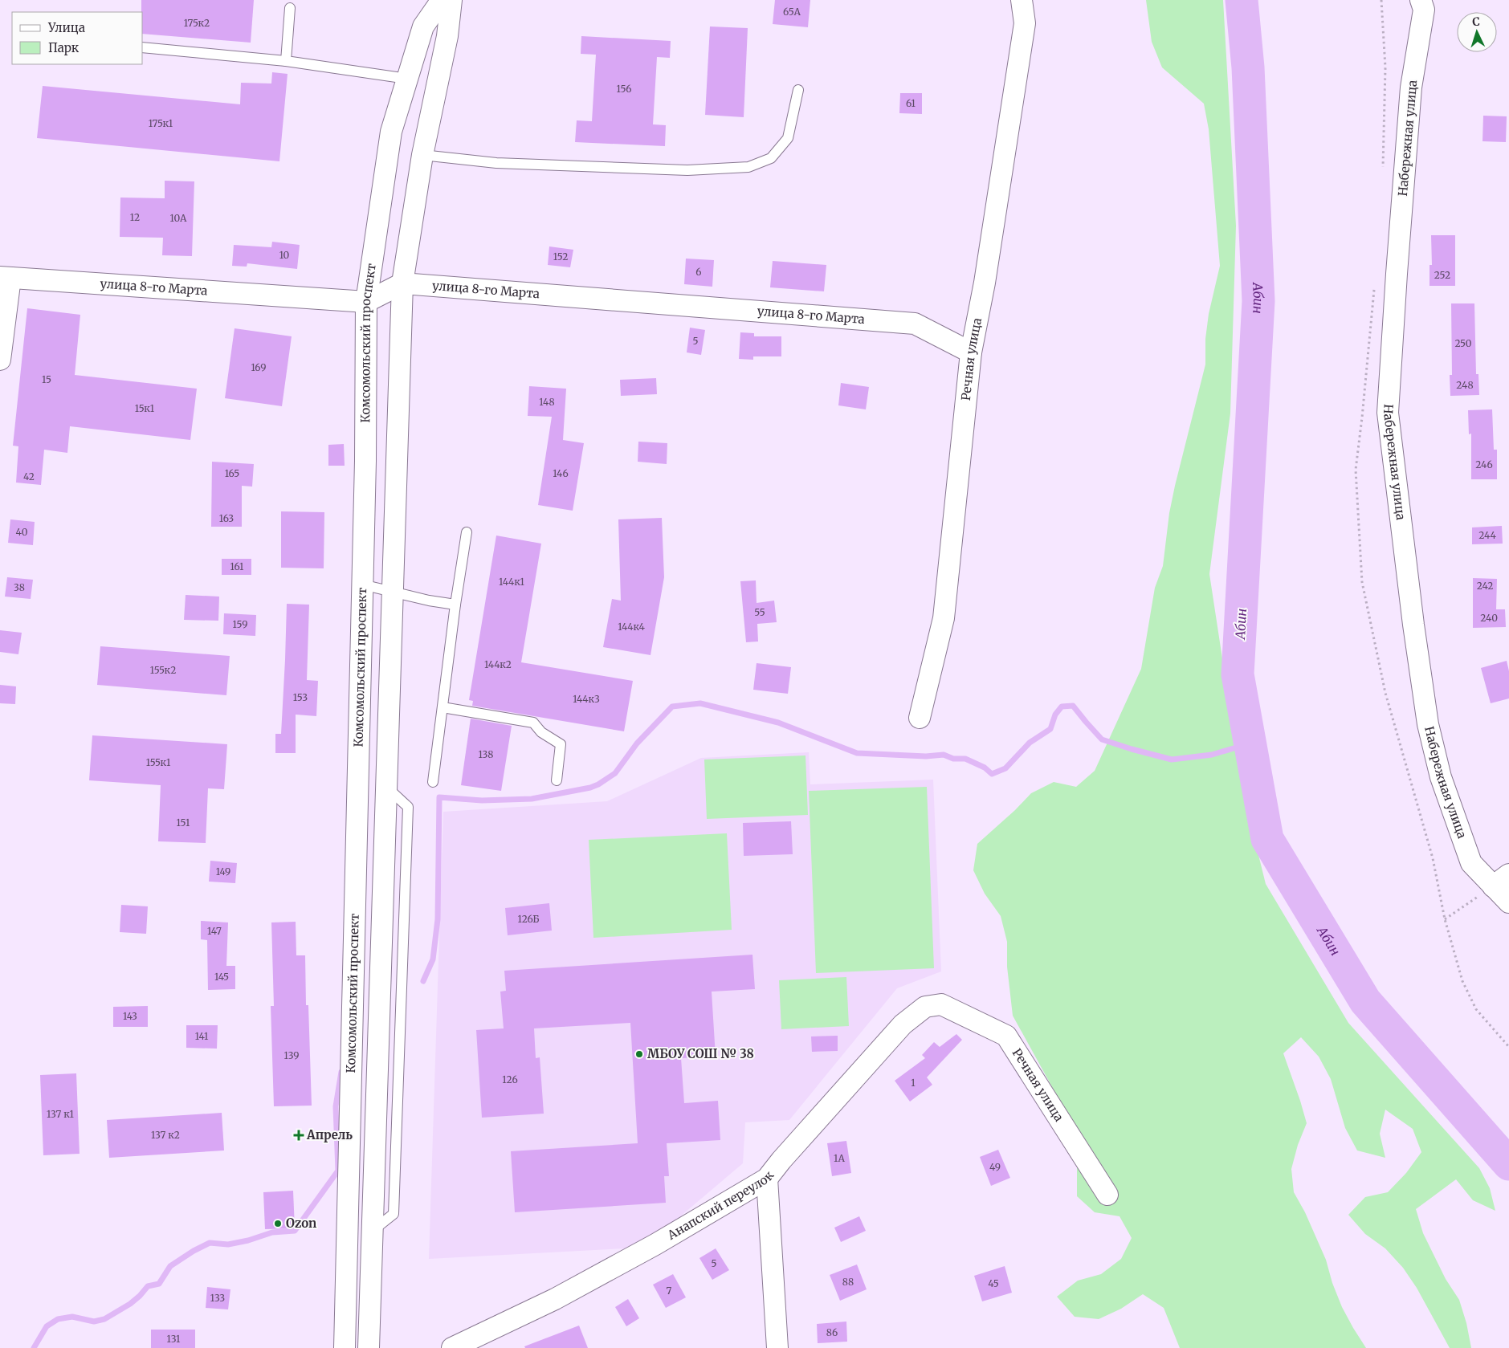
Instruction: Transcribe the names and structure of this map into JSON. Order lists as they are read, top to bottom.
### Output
{
  "streets": {
    "street": [
      "Набережная улица",
      "улица 8-го Марта",
      "Комсомольский проспект",
      "Речная улица",
      "Анапский переулок"
    ]
  },
  "crossings": [
    ["улица 8-го Марта", "Комсомольский проспект"],
    ["улица 8-го Марта", "Речная улица"],
    ["Речная улица", "Анапский переулок"]
  ],
  "water": ["Абин"],
  "places": {
    "other": ["МБОУ СОШ № 38", "Ozon"],
    "health": ["Апрель"]
  },
  "house_numbers": [
    "65А",
    "175к2",
    "156",
    "61",
    "175к1",
    "12",
    "10А",
    "10",
    "152",
    "6",
    "252",
    "5",
    "250",
    "169",
    "15",
    "248",
    "148",
    "15к1",
    "246",
    "165",
    "146",
    "42",
    "163",
    "40",
    "244",
    "161",
    "144к1",
    "242",
    "38",
    "55",
    "240",
    "159",
    "144к4",
    "144к2",
    "155к2",
    "153",
    "144к3",
    "138",
    "155к1",
    "151",
    "149",
    "126Б",
    "147",
    "145",
    "143",
    "141",
    "139",
    "126",
    "1",
    "137 к1",
    "137 к2",
    "1А",
    "49",
    "5",
    "88",
    "45",
    "7",
    "133",
    "86",
    "131"
  ],
  "legend": ["Улица", "Парк"],
  "north": "top"
}
